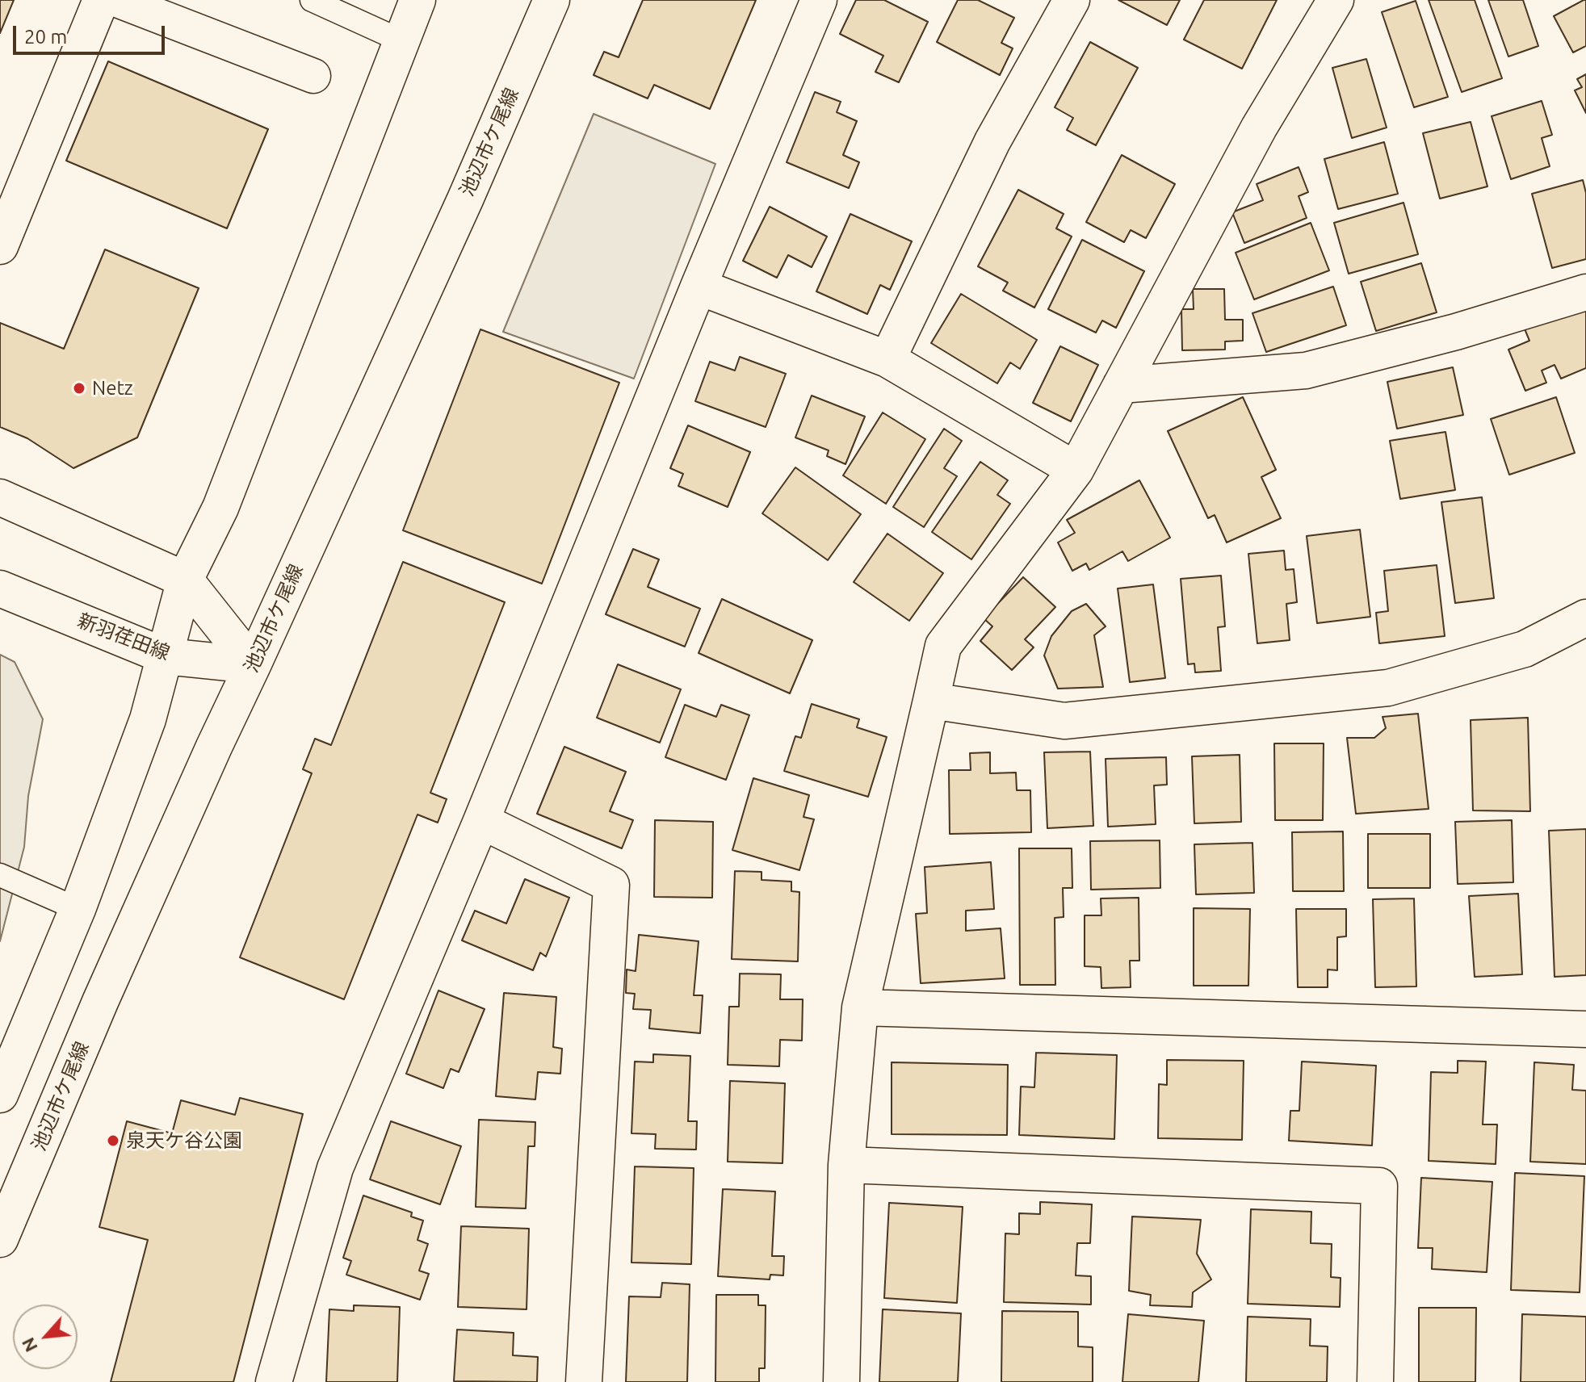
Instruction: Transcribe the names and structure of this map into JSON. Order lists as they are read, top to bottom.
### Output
{
  "streets": {
    "street": ["池辺市ケ尾線", "新羽荏田線"]
  },
  "crossings": [
    ["池辺市ケ尾線", "新羽荏田線"]
  ],
  "places": ["Netz", "泉天ケ谷公園"],
  "scale_bar": "20 m",
  "north": "bottom left"
}
